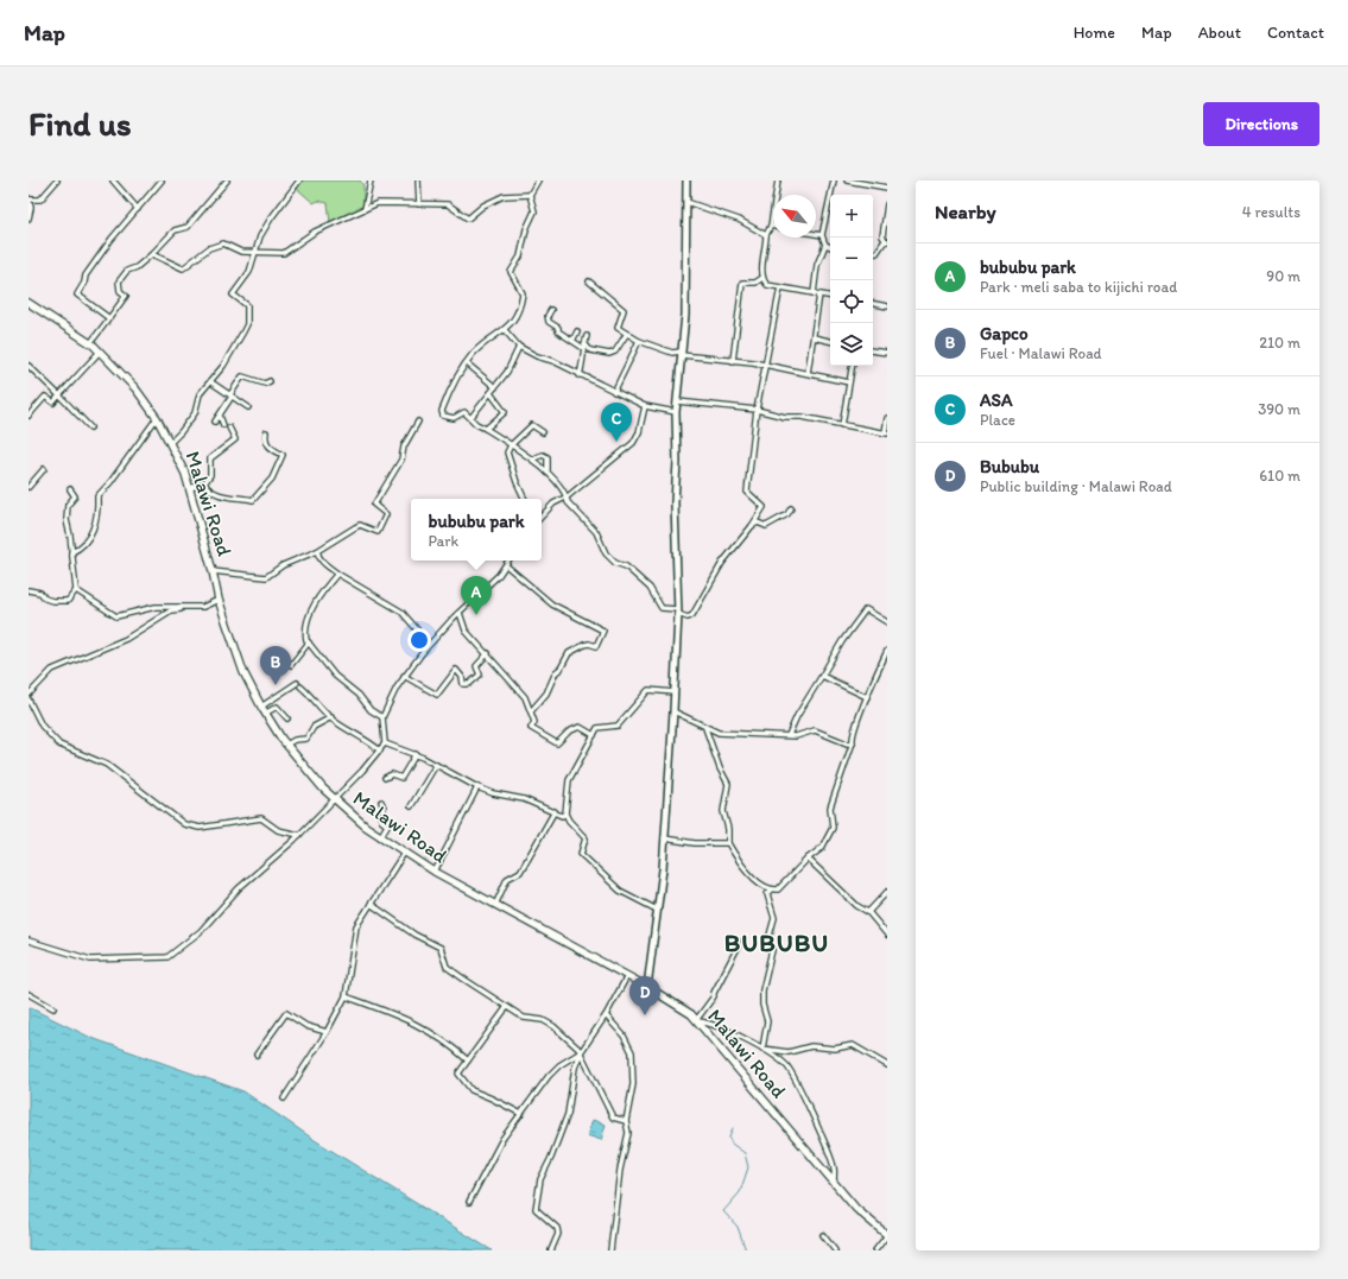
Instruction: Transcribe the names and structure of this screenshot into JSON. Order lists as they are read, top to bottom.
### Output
{
  "streets": {
    "main road": ["Malawi Road"]
  },
  "districts": ["BUBUBU"],
  "north": "top left",
  "page": {
    "header": "Map",
    "nav": [
      "Home",
      "Map",
      "About",
      "Contact"
    ],
    "buttons": "Directions",
    "title": "Find us",
    "heading": ["Nearby", "4 results"],
    "map_buttons": ["+", "−"],
    "list": [
      {
        "mark": "A",
        "name": "bububu park",
        "note": "Park · meli saba to kijichi road",
        "value": "90 m"
      },
      {
        "mark": "B",
        "name": "Gapco",
        "note": "Fuel · Malawi Road",
        "value": "210 m"
      },
      {
        "mark": "C",
        "name": "ASA",
        "note": "Place",
        "value": "390 m"
      },
      {
        "mark": "D",
        "name": "Bububu",
        "note": "Public building · Malawi Road",
        "value": "610 m"
      }
    ],
    "pins": [
      "C",
      "A",
      "B",
      "D"
    ],
    "popup": ["bububu park", "Park"]
  }
}
